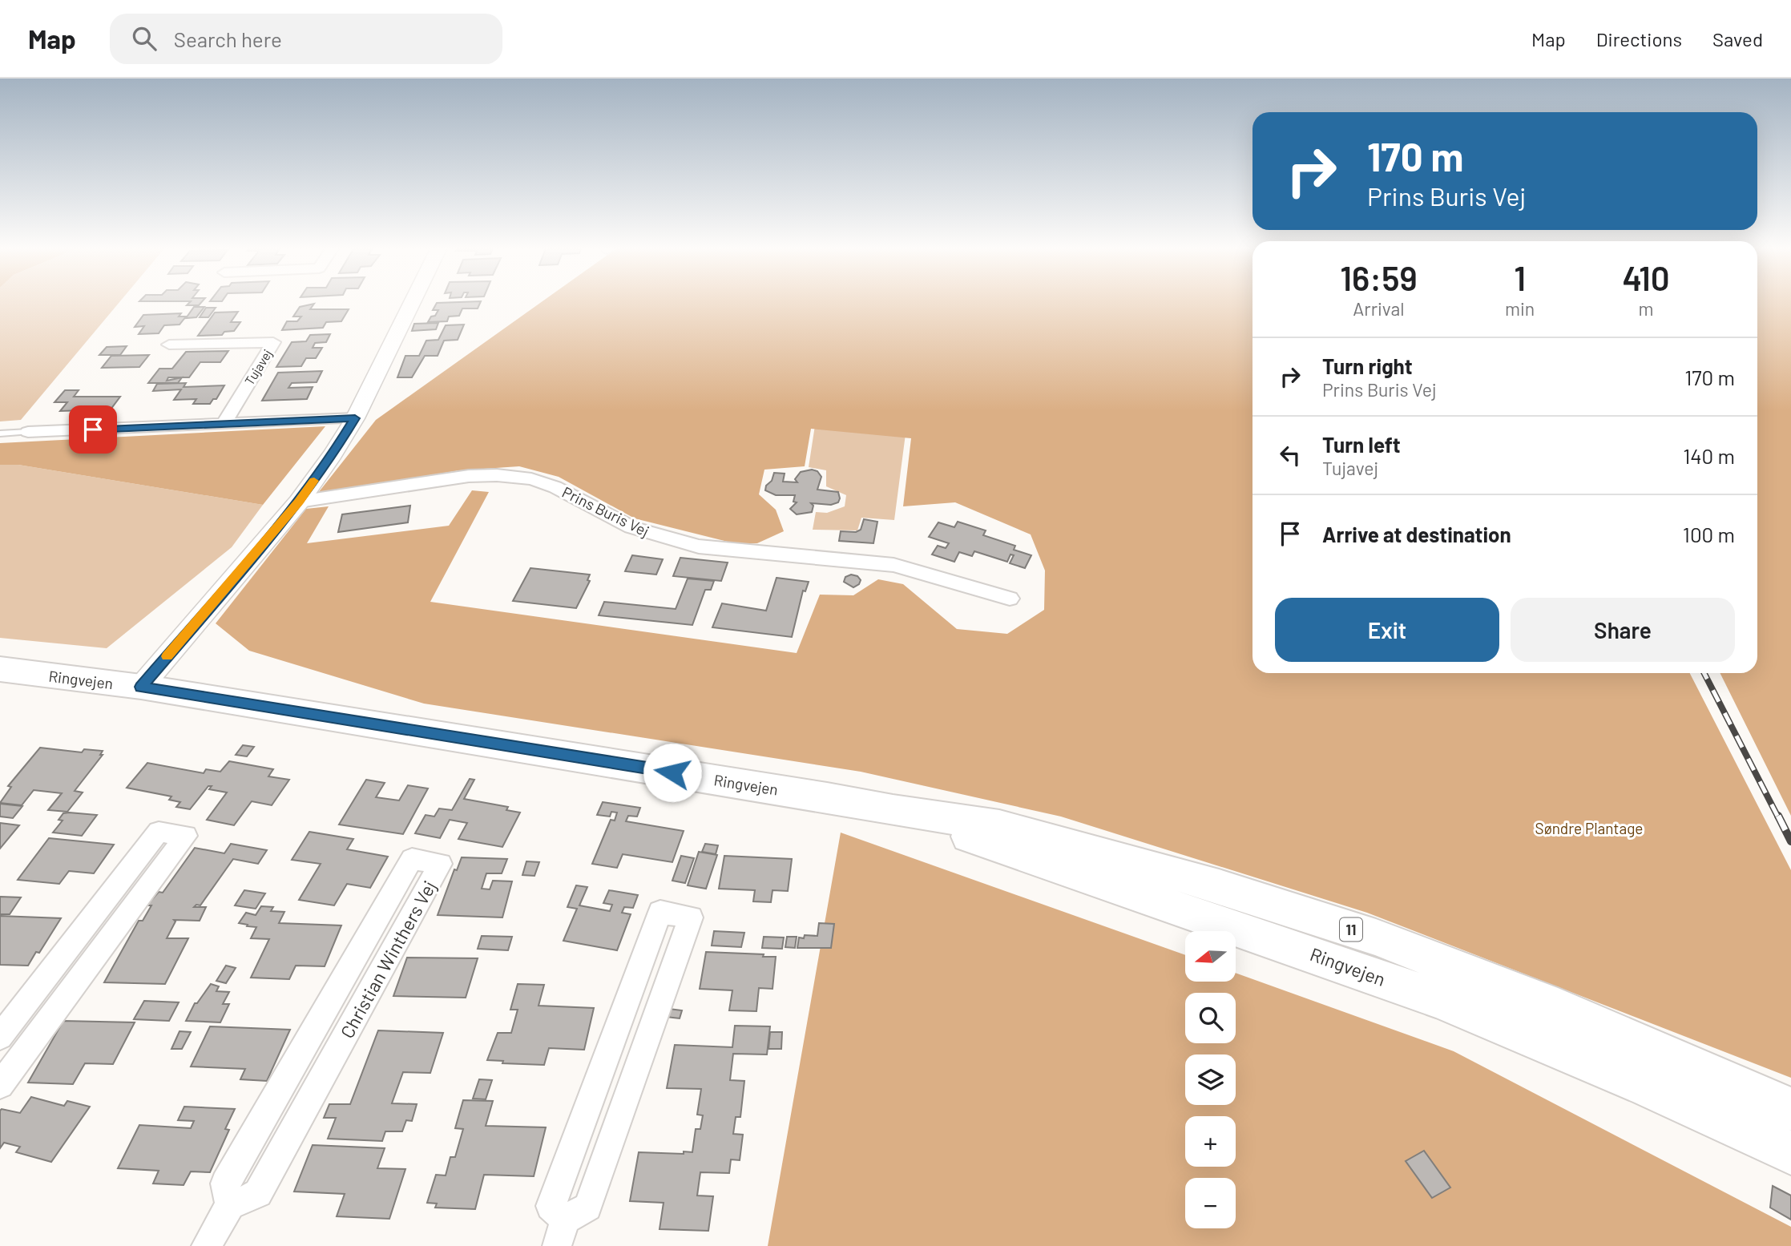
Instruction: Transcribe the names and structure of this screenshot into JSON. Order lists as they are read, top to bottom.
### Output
{
  "streets": {
    "main road": ["Ringvejen", "11"],
    "street": ["Tujavej", "Prins Buris Vej", "Christian Winthers Vej"]
  },
  "parks": ["Søndre Plantage"],
  "north": "left",
  "page": {
    "header": "Map",
    "search": "Search here",
    "nav": ["Map", "Directions", "Saved"],
    "turn": ["170 m", "Prins Buris Vej"],
    "eta": [
      "16:59",
      "Arrival",
      "1",
      "min",
      "410",
      "m"
    ],
    "list": [
      {
        "name": "Turn right",
        "note": "Prins Buris Vej",
        "value": "170 m"
      },
      {
        "name": "Turn left",
        "note": "Tujavej",
        "value": "140 m"
      },
      {
        "name": "Arrive at destination",
        "value": "100 m"
      }
    ],
    "buttons": ["Exit", "Share"],
    "map_buttons": ["+", "−"]
  }
}
